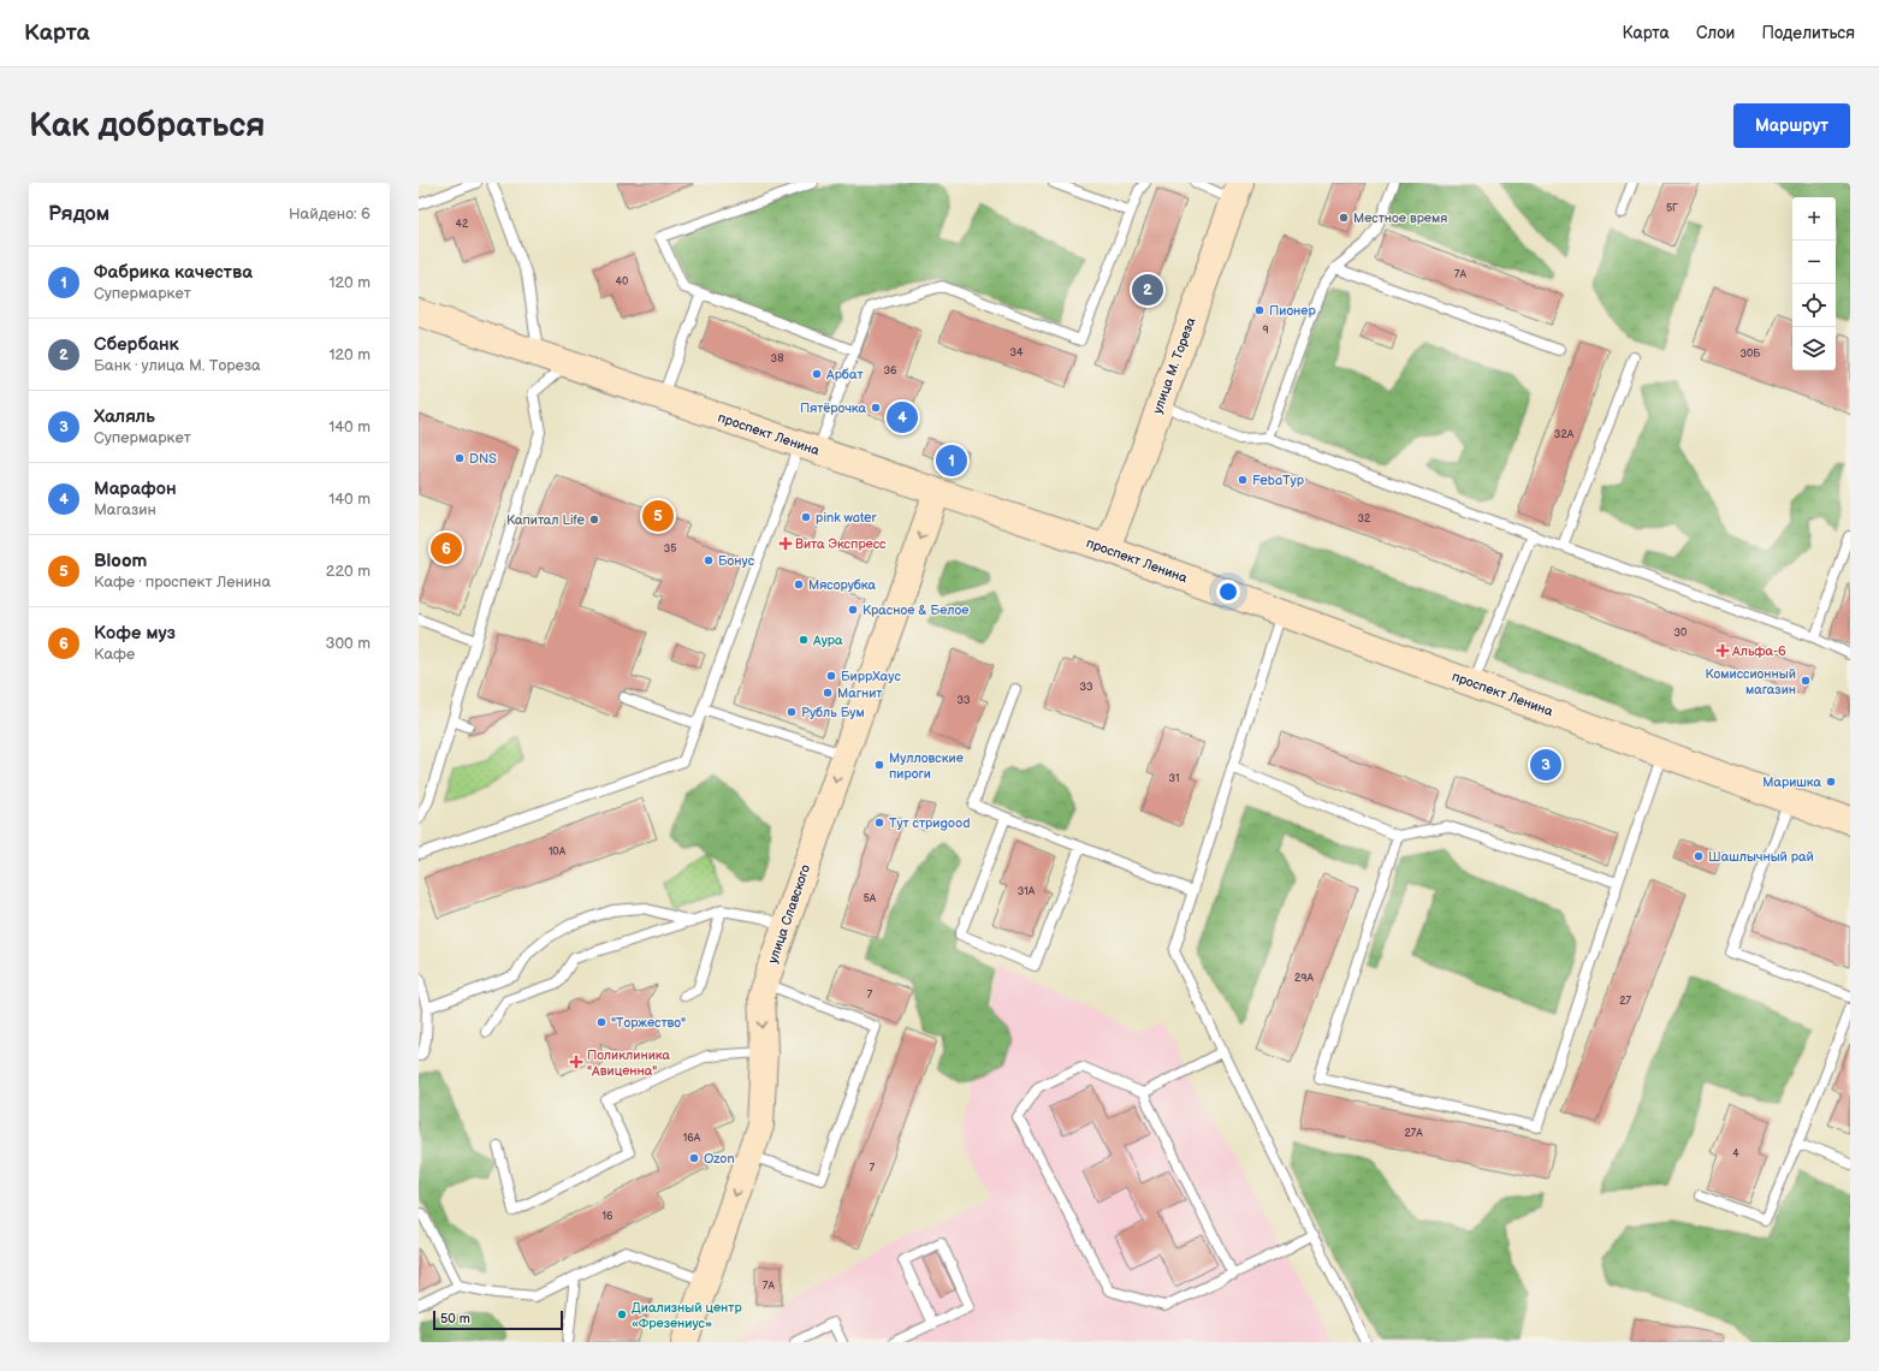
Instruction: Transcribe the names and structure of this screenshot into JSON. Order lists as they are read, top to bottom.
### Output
{
  "streets": {
    "main road": ["улица М. Тореза", "проспект Ленина", "улица Славского"]
  },
  "crossings": [
    ["улица М. Тореза", "проспект Ленина"],
    ["проспект Ленина", "улица Славского"]
  ],
  "one_way": ["улица Славского"],
  "places": {
    "other": [
      "Местное время",
      "Пионер",
      "Арбат",
      "Пятёрочка",
      "DNS",
      "FebaТур",
      "pink water",
      "Капитал Life",
      "Бонус",
      "Мясорубка",
      "Красное & Белое",
      "Аура",
      "БиррХаус",
      "Комиссионный магазин",
      "Магнит",
      "Рубль Бум",
      "Мулловские пироги",
      "Маришка",
      "Тут стриgood",
      "Шашлычный рай",
      "\"Торжество\"",
      "Ozon",
      "Диализный центр «Фрезениус»"
    ],
    "health": ["Вита Экспресс", "Альфа-6", "Поликлиника \"Авиценна\""]
  },
  "house_numbers": [
    "5Г",
    "42",
    "7А",
    "40",
    "9",
    "34",
    "30Б",
    "38",
    "36",
    "32А",
    "32",
    "35",
    "30",
    "33",
    "33",
    "31",
    "10А",
    "31А",
    "5А",
    "29А",
    "7",
    "27",
    "27А",
    "16А",
    "4",
    "7",
    "16",
    "7А"
  ],
  "scale_bar": "50 m",
  "page": {
    "header": "Карта",
    "nav": ["Карта", "Слои", "Поделиться"],
    "buttons": "Маршрут",
    "title": "Как добраться",
    "heading": ["Рядом", "Найдено: 6"],
    "map_buttons": ["+", "−"],
    "list": [
      {
        "mark": "1",
        "name": "Фабрика качества",
        "note": "Супермаркет",
        "value": "120 m"
      },
      {
        "mark": "2",
        "name": "Сбербанк",
        "note": "Банк · улица М. Тореза",
        "value": "120 m"
      },
      {
        "mark": "3",
        "name": "Халяль",
        "note": "Супермаркет",
        "value": "140 m"
      },
      {
        "mark": "4",
        "name": "Марафон",
        "note": "Магазин",
        "value": "140 m"
      },
      {
        "mark": "5",
        "name": "Bloom",
        "note": "Кафе · проспект Ленина",
        "value": "220 m"
      },
      {
        "mark": "6",
        "name": "Кофе муз",
        "note": "Кафе",
        "value": "300 m"
      }
    ],
    "pins": [
      "2",
      "4",
      "1",
      "5",
      "6",
      "3"
    ],
    "scale": "50 m"
  }
}
